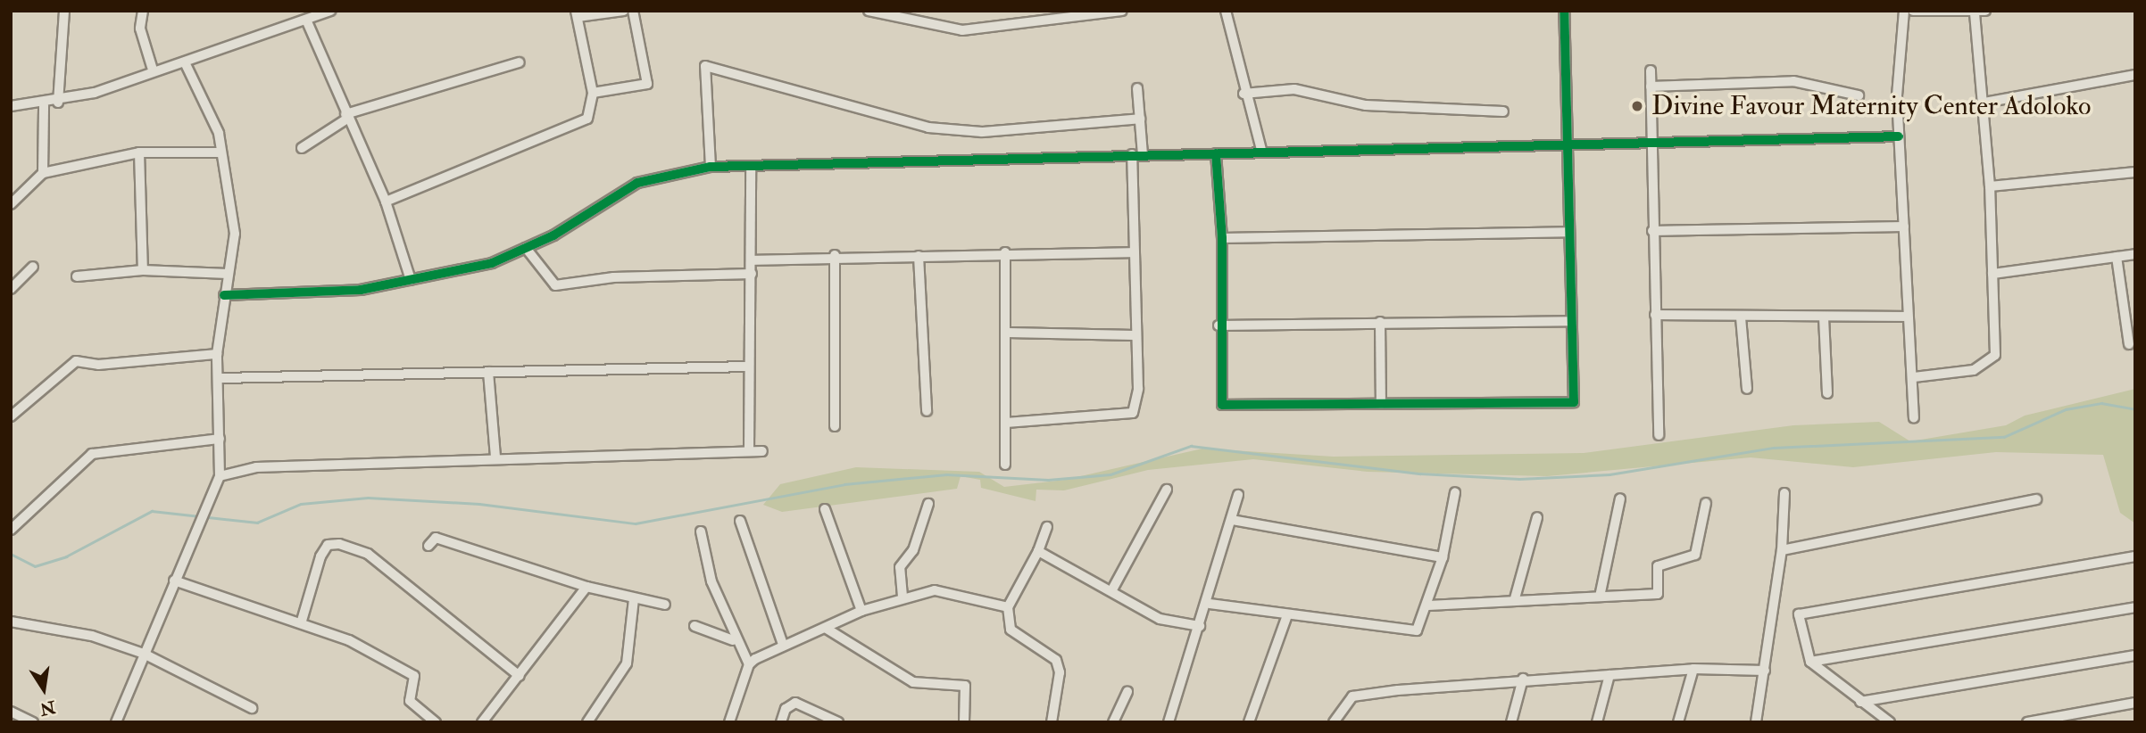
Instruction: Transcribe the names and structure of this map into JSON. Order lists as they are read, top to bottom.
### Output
{
  "places": ["Divine Favour Maternity Center Adoloko"],
  "north": "bottom"
}
